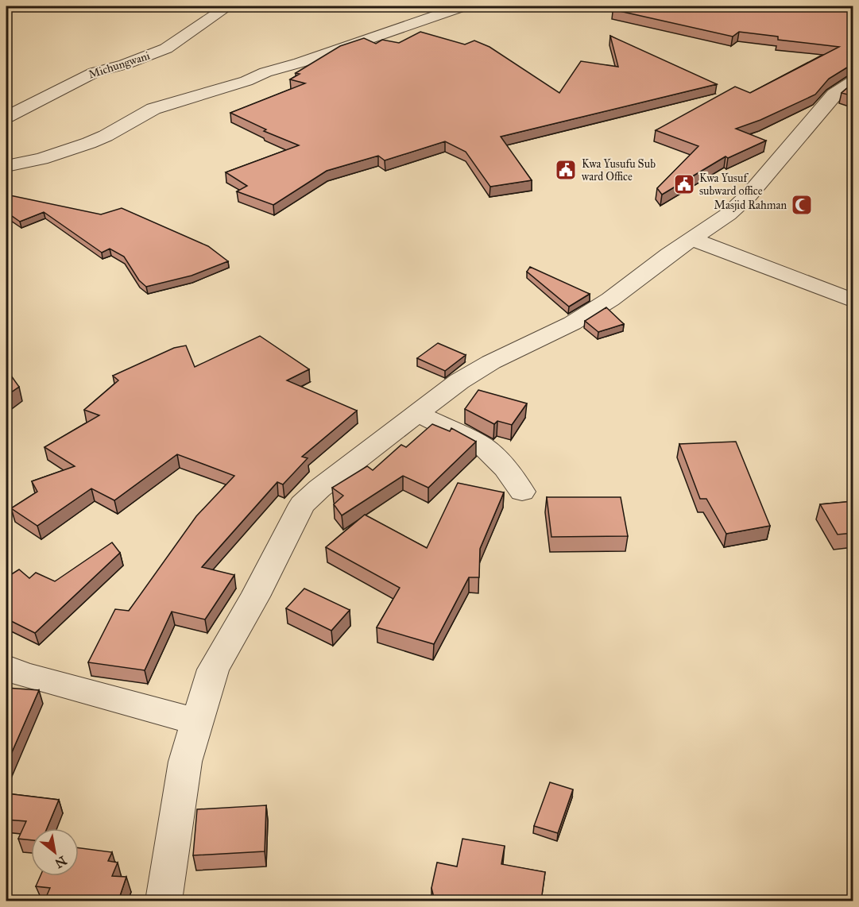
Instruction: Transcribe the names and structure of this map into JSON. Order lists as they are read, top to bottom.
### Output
{
  "streets": {
    "street": ["Michungwani"]
  },
  "places": {
    "public building": ["Kwa Yusufu Sub ward Office", "Kwa Yusuf subward office"],
    "mosque": ["Masjid Rahman"]
  },
  "north": "bottom right"
}
